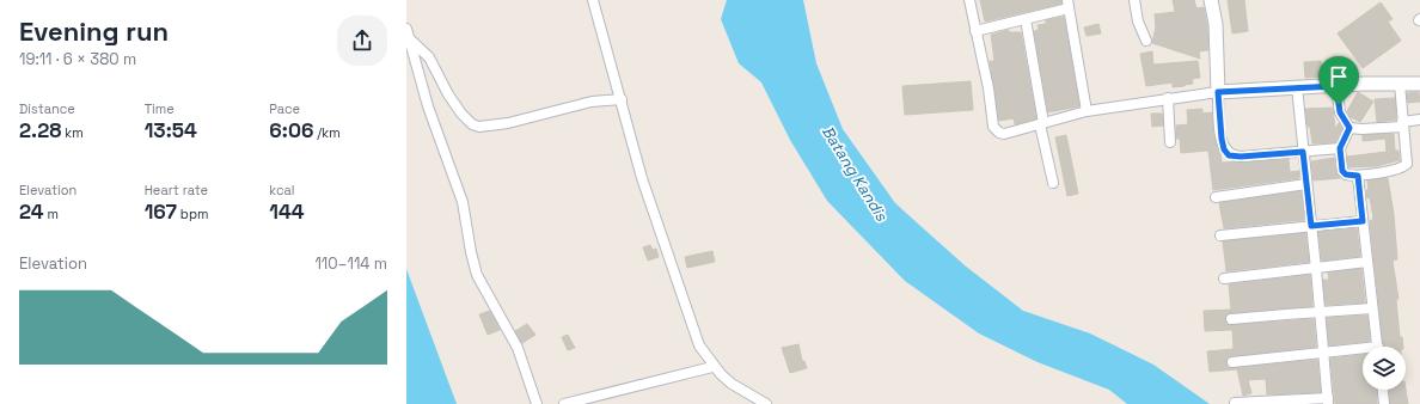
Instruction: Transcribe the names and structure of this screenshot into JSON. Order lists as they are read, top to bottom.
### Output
{
  "water": ["Batang Kandis"],
  "page": {
    "heading": ["Evening run", "19:11 · 6 × 380 m"],
    "stats": [
      ["Distance", "2.28 km"],
      ["Time", "13:54"],
      ["Pace", "6:06 /km"],
      ["Elevation", "24 m"],
      ["Heart rate", "167 bpm"],
      ["kcal", "144"]
    ],
    "chart": ["Elevation", "110–114 m"]
  }
}
